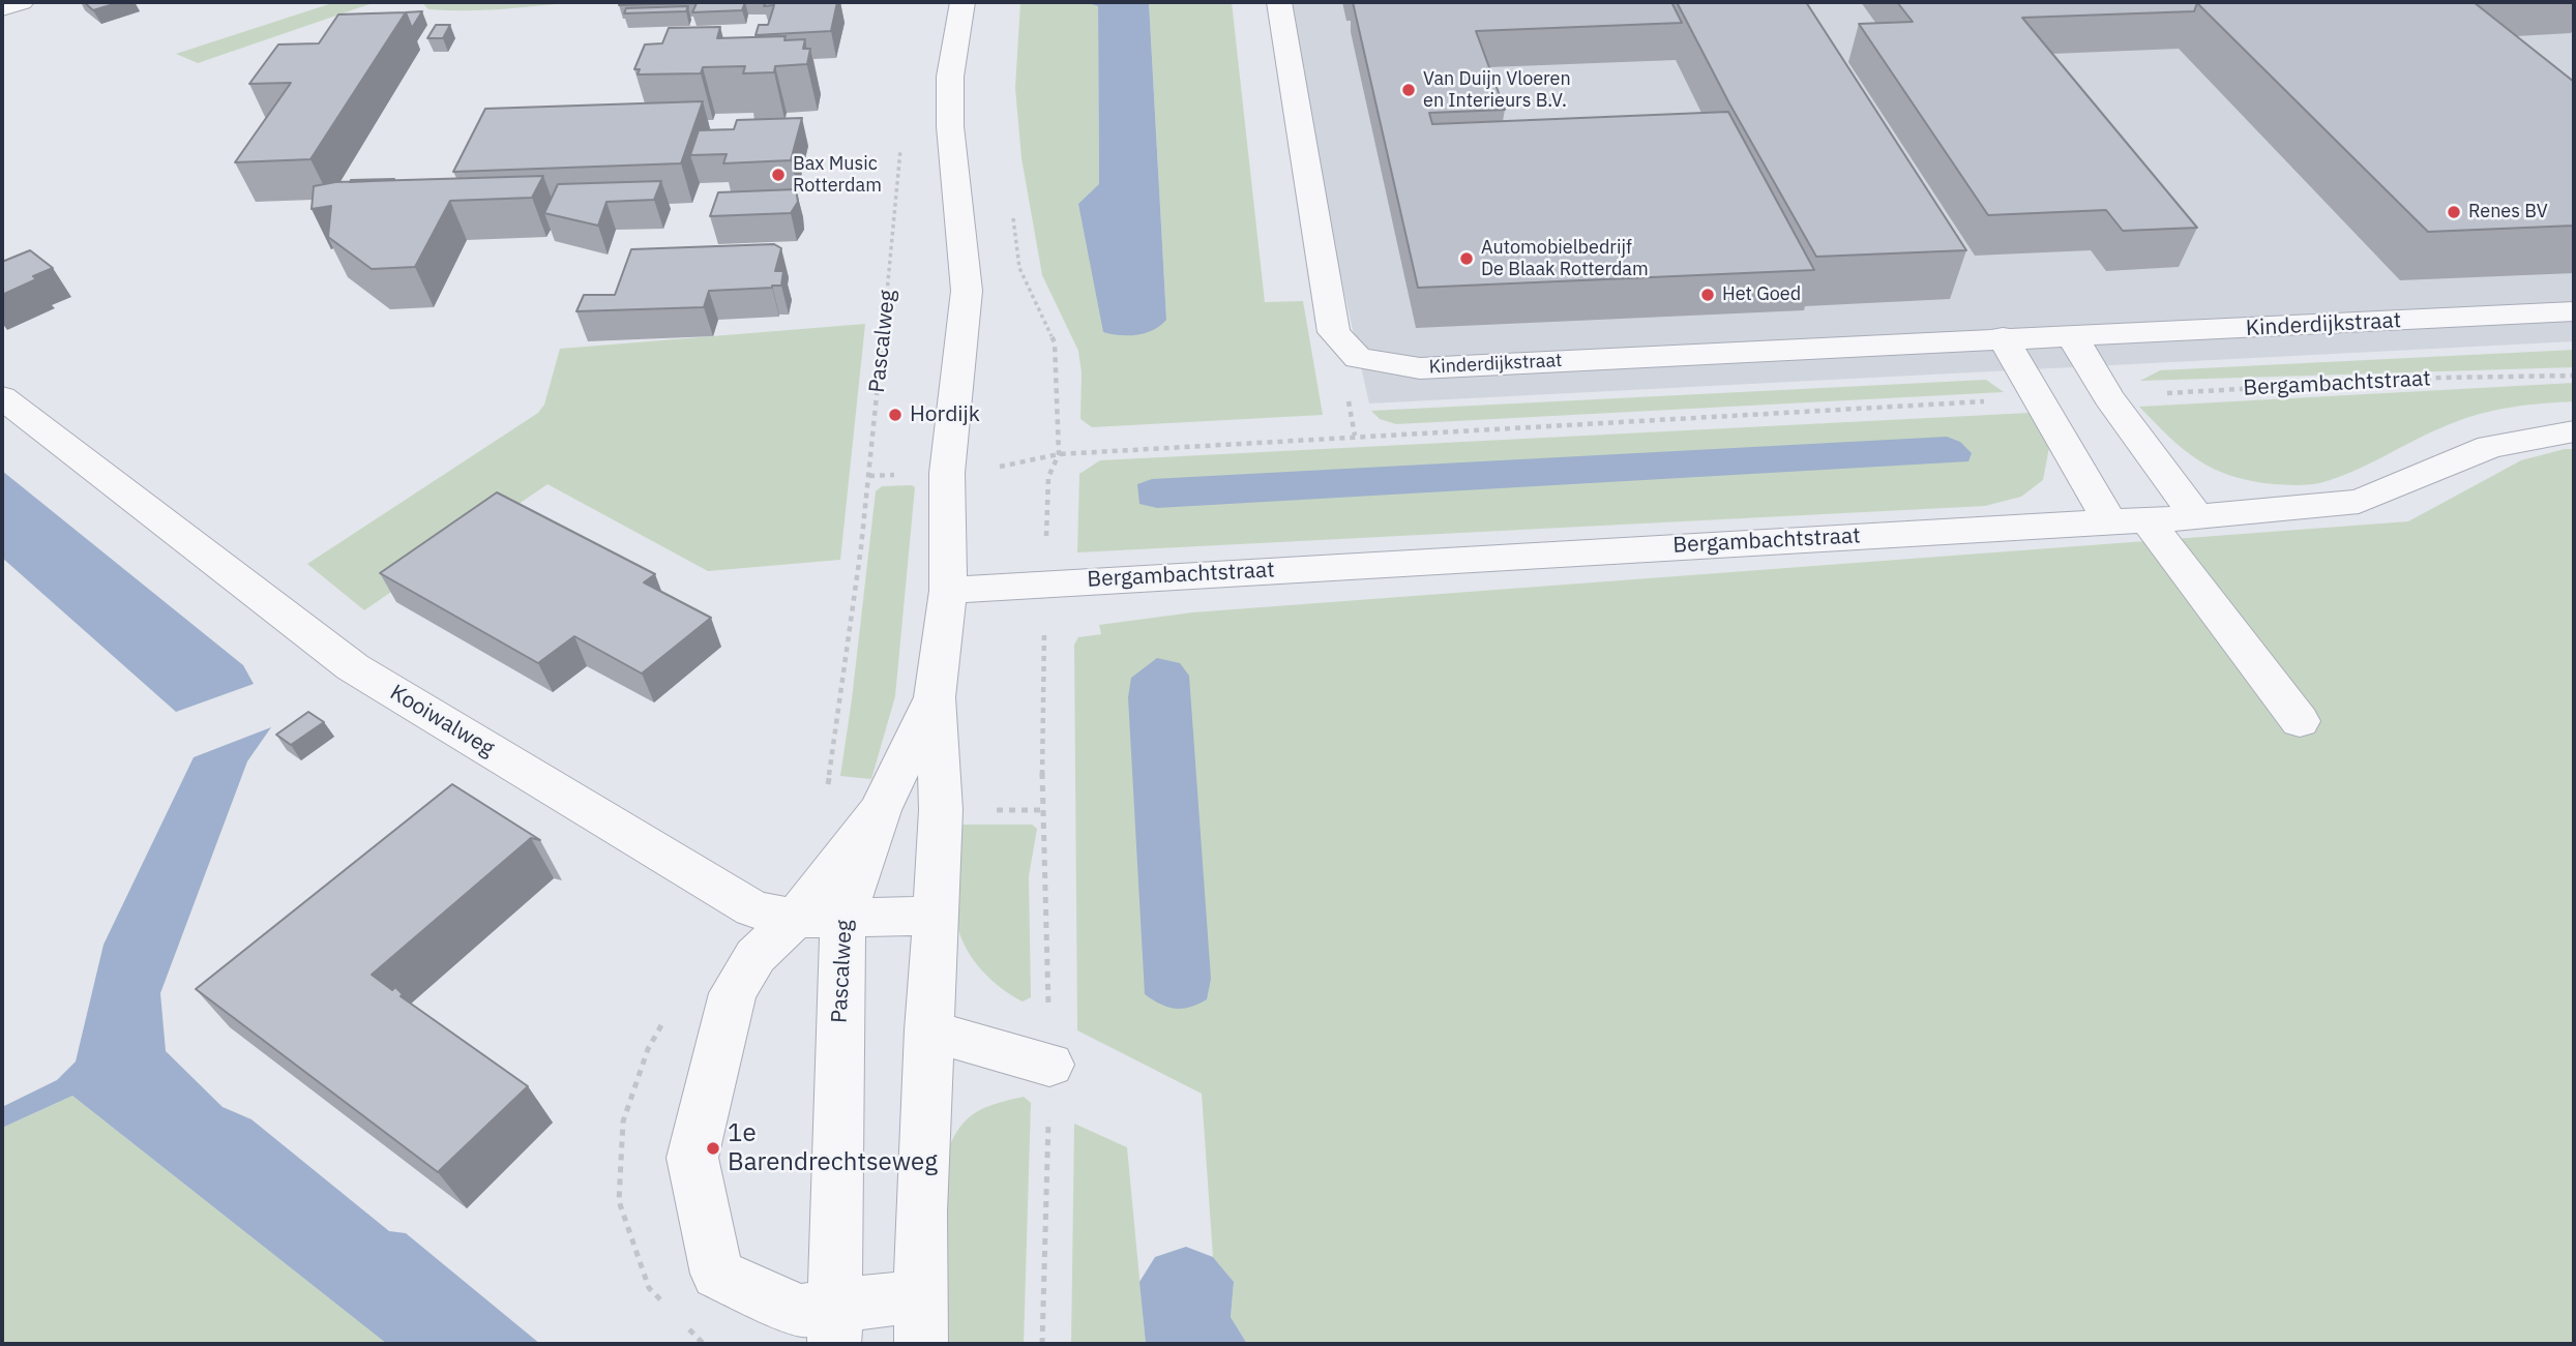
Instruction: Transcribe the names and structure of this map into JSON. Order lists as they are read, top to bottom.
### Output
{
  "streets": {
    "street": [
      "Kinderdijkstraat",
      "Pascalweg",
      "Bergambachtstraat",
      "Kooiwalweg"
    ]
  },
  "crossings": [
    ["Pascalweg", "Bergambachtstraat"],
    ["Pascalweg", "Kooiwalweg"]
  ],
  "places": [
    "Van Duijn Vloeren en Interieurs B.V.",
    "Bax Music Rotterdam",
    "Renes BV",
    "Automobielbedrijf De Blaak Rotterdam",
    "Het Goed",
    "Hordijk",
    "1e Barendrechtseweg"
  ]
}
